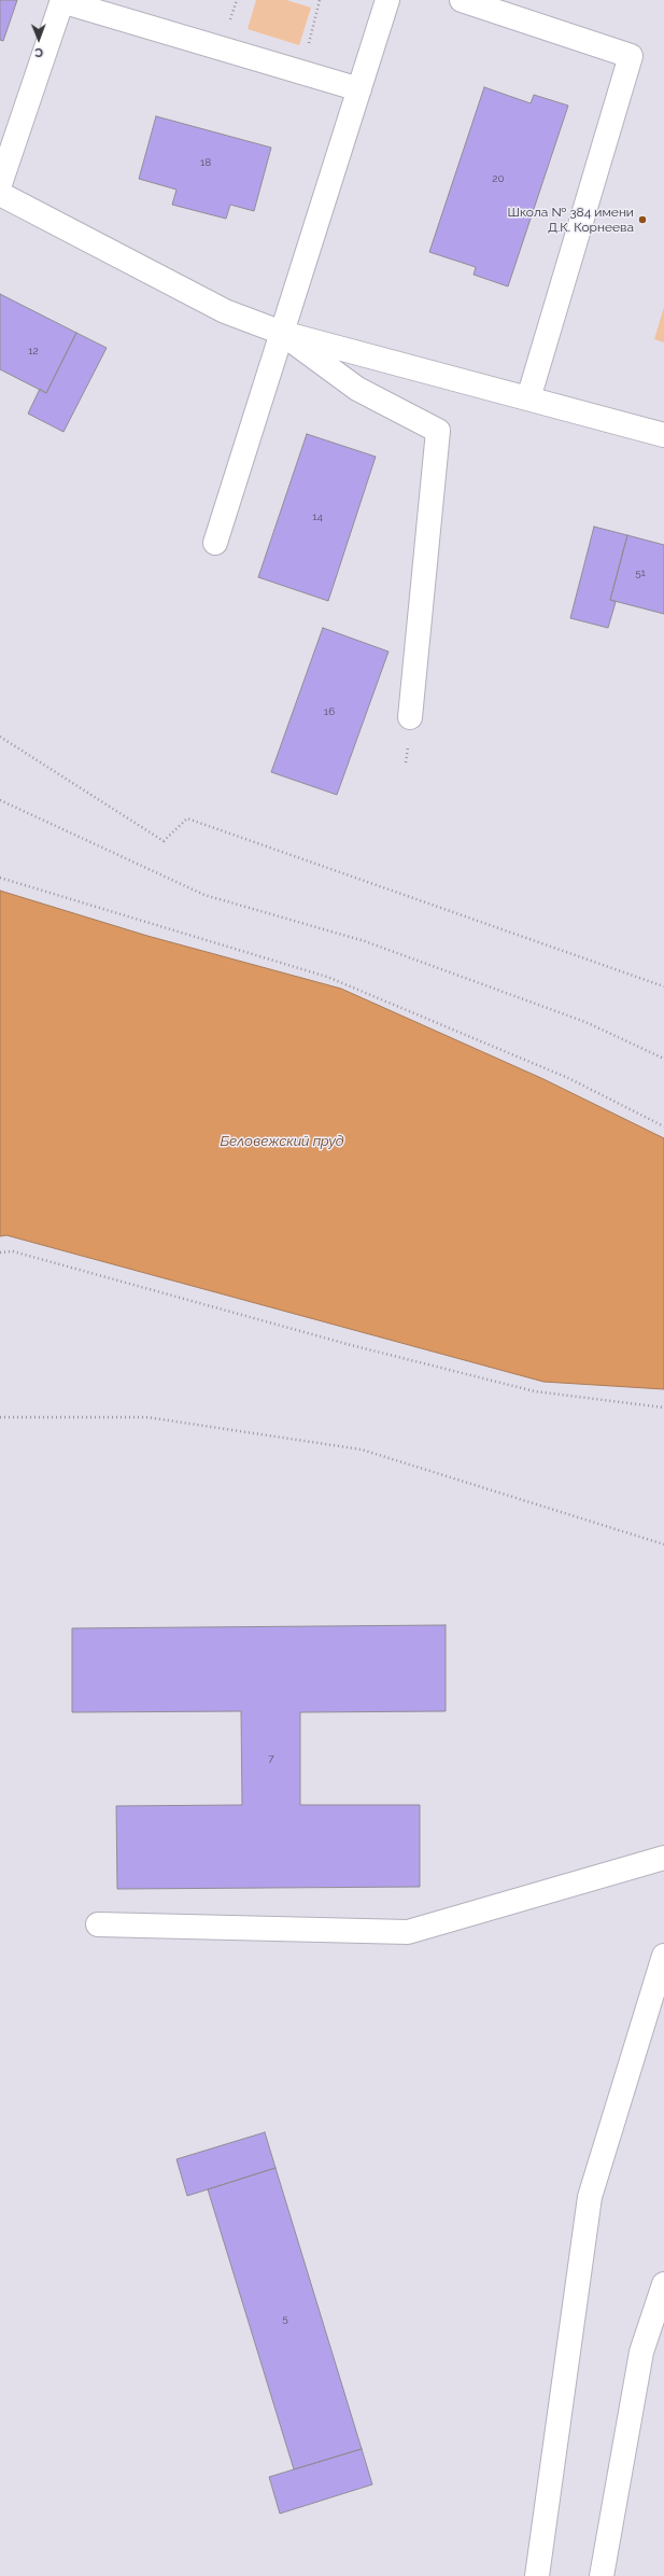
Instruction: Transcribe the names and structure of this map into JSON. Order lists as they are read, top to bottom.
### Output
{
  "water": ["Беловежский пруд"],
  "places": ["Школа № 384 имени Д.К. Корнеева"],
  "house_numbers": [
    "18",
    "20",
    "12",
    "14",
    "51",
    "16",
    "7",
    "5"
  ],
  "north": "bottom"
}
